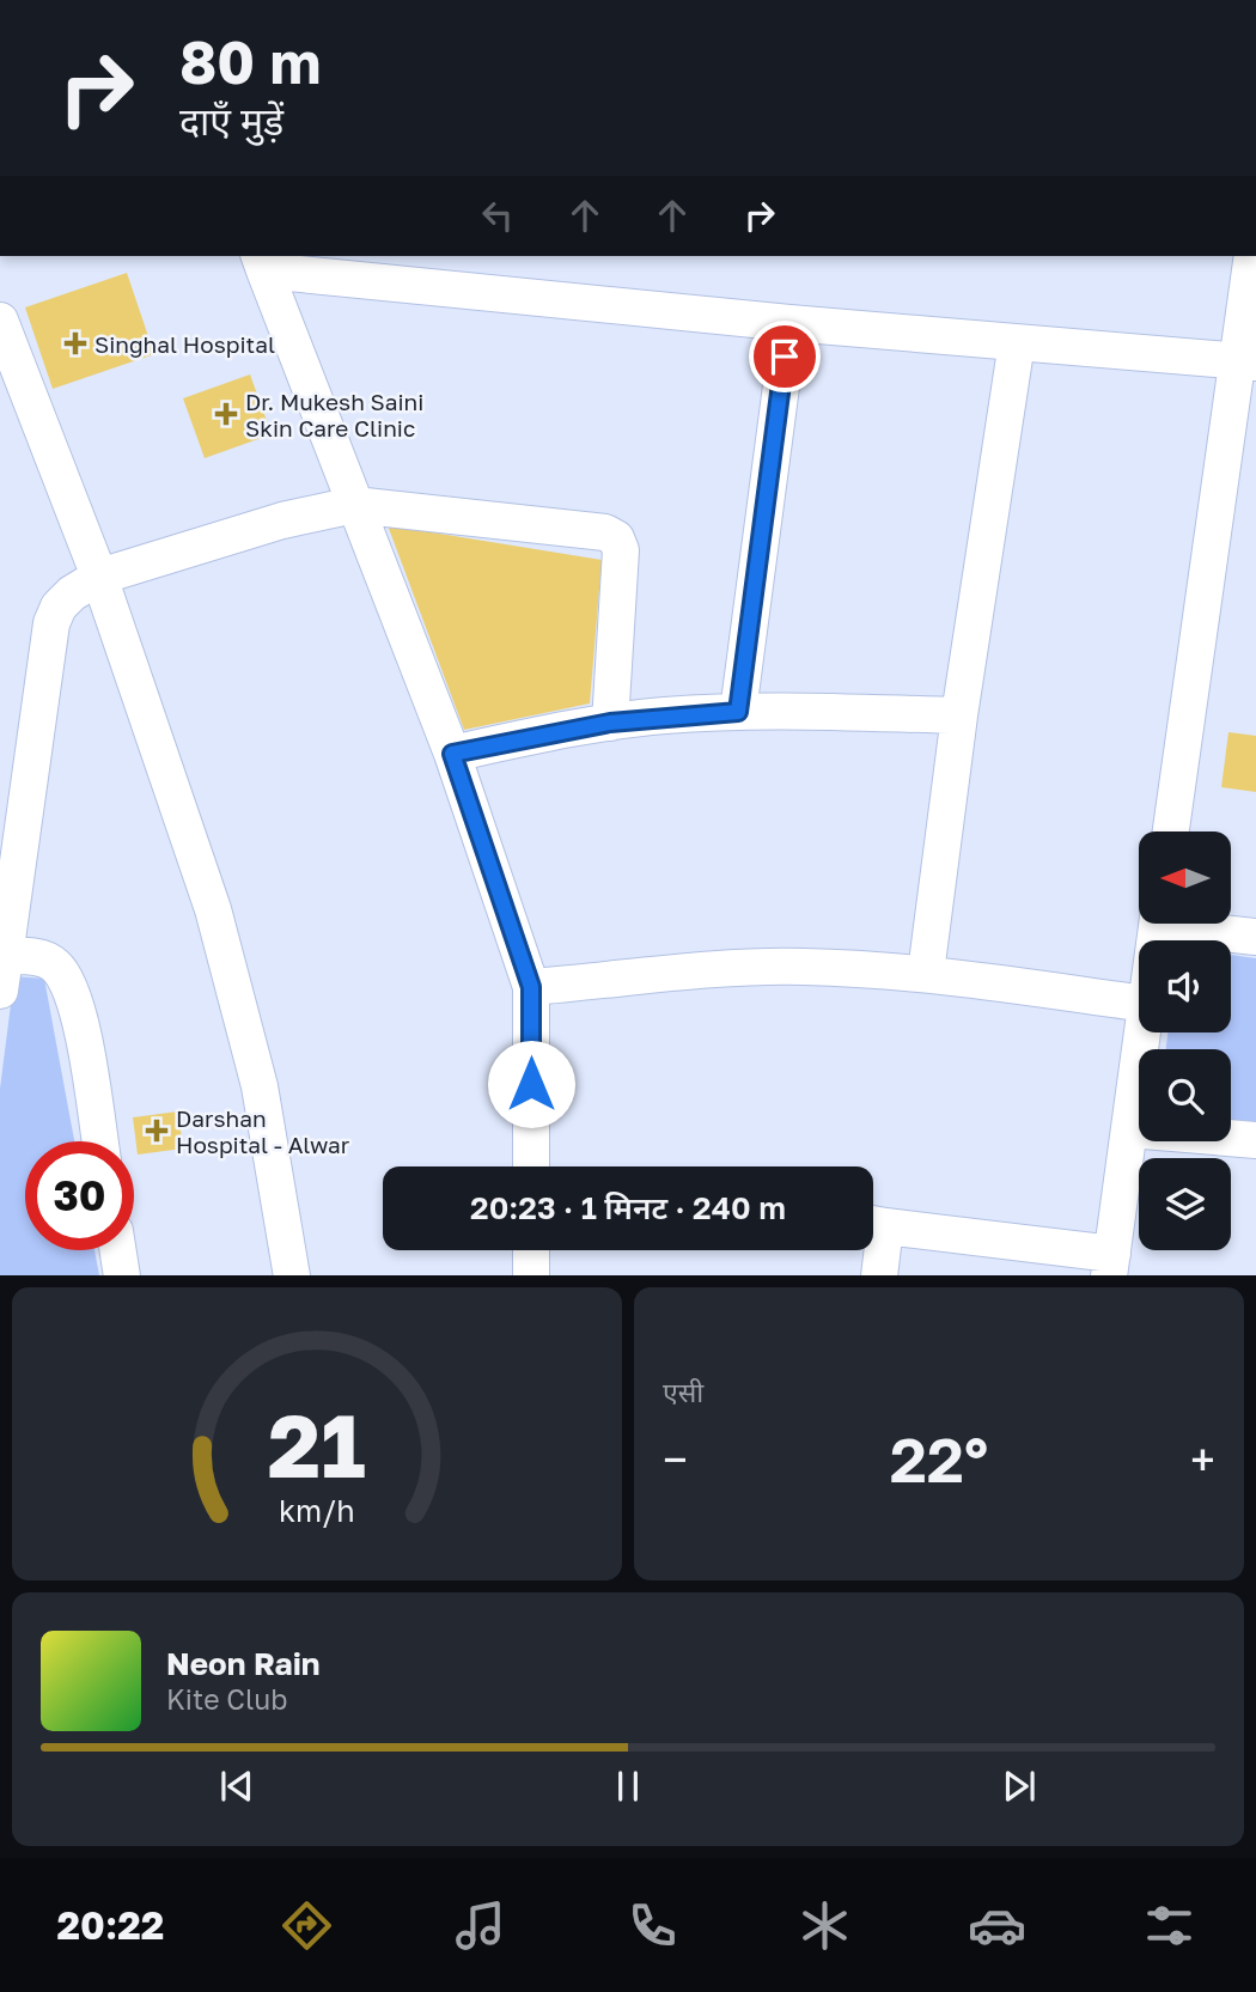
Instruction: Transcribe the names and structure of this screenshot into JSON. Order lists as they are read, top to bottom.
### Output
{
  "places": {
    "health": ["Singhal Hospital", "Dr. Mukesh Saini Skin Care Clinic", "Darshan Hospital - Alwar"]
  },
  "north": "left",
  "page": {
    "turn": ["80 m", "दाएँ मुड़ें"],
    "limit": "30",
    "trip": "20:23 · 1 मिनट · 240 m",
    "tile": "एसी",
    "heat": ["−", "22°", "+"],
    "song": ["Neon Rain", "Kite Club"],
    "tabs": "20:22",
    "gauge": ["21", "km/h"]
  }
}
